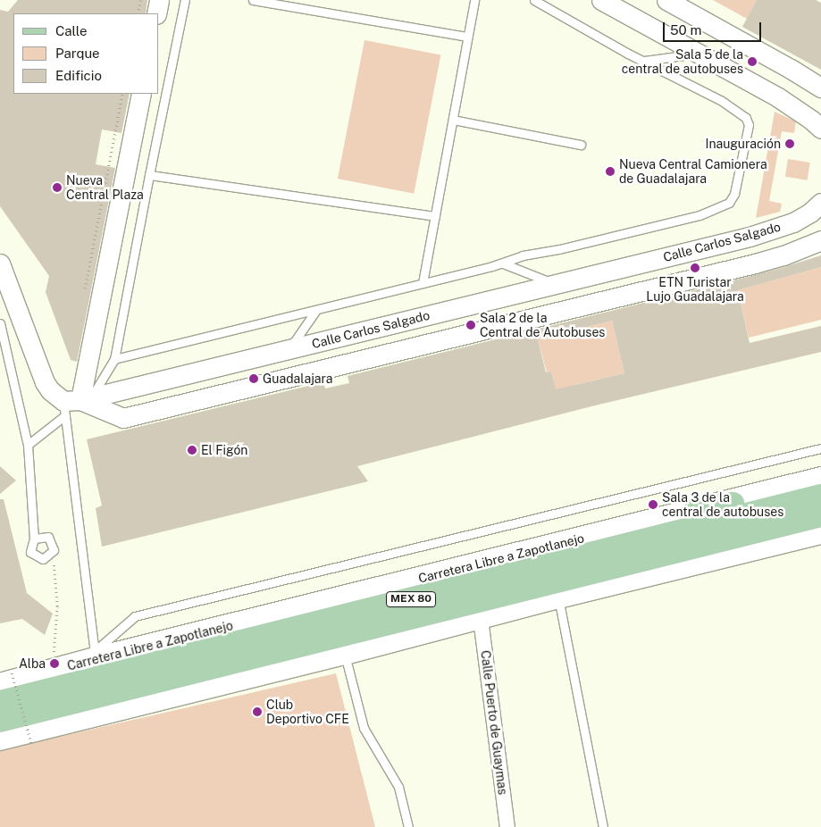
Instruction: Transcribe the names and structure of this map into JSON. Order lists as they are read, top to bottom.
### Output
{
  "streets": {
    "main road": ["Carretera Libre a Zapotlanejo", "MEX 80"],
    "street": ["Calle Carlos Salgado", "Calle Puerto de Guaymas"]
  },
  "places": [
    "Sala 5 de la central de autobuses",
    "Inauguración",
    "Nueva Central Camionera de Guadalajara",
    "Nueva Central Plaza",
    "ETN Turistar Lujo Guadalajara",
    "Sala 2 de la Central de Autobuses",
    "Guadalajara",
    "El Figón",
    "Sala 3 de la central de autobuses",
    "Alba",
    "Club Deportivo CFE"
  ],
  "legend": ["Calle", "Parque", "Edificio"],
  "scale_bar": "50 m"
}
